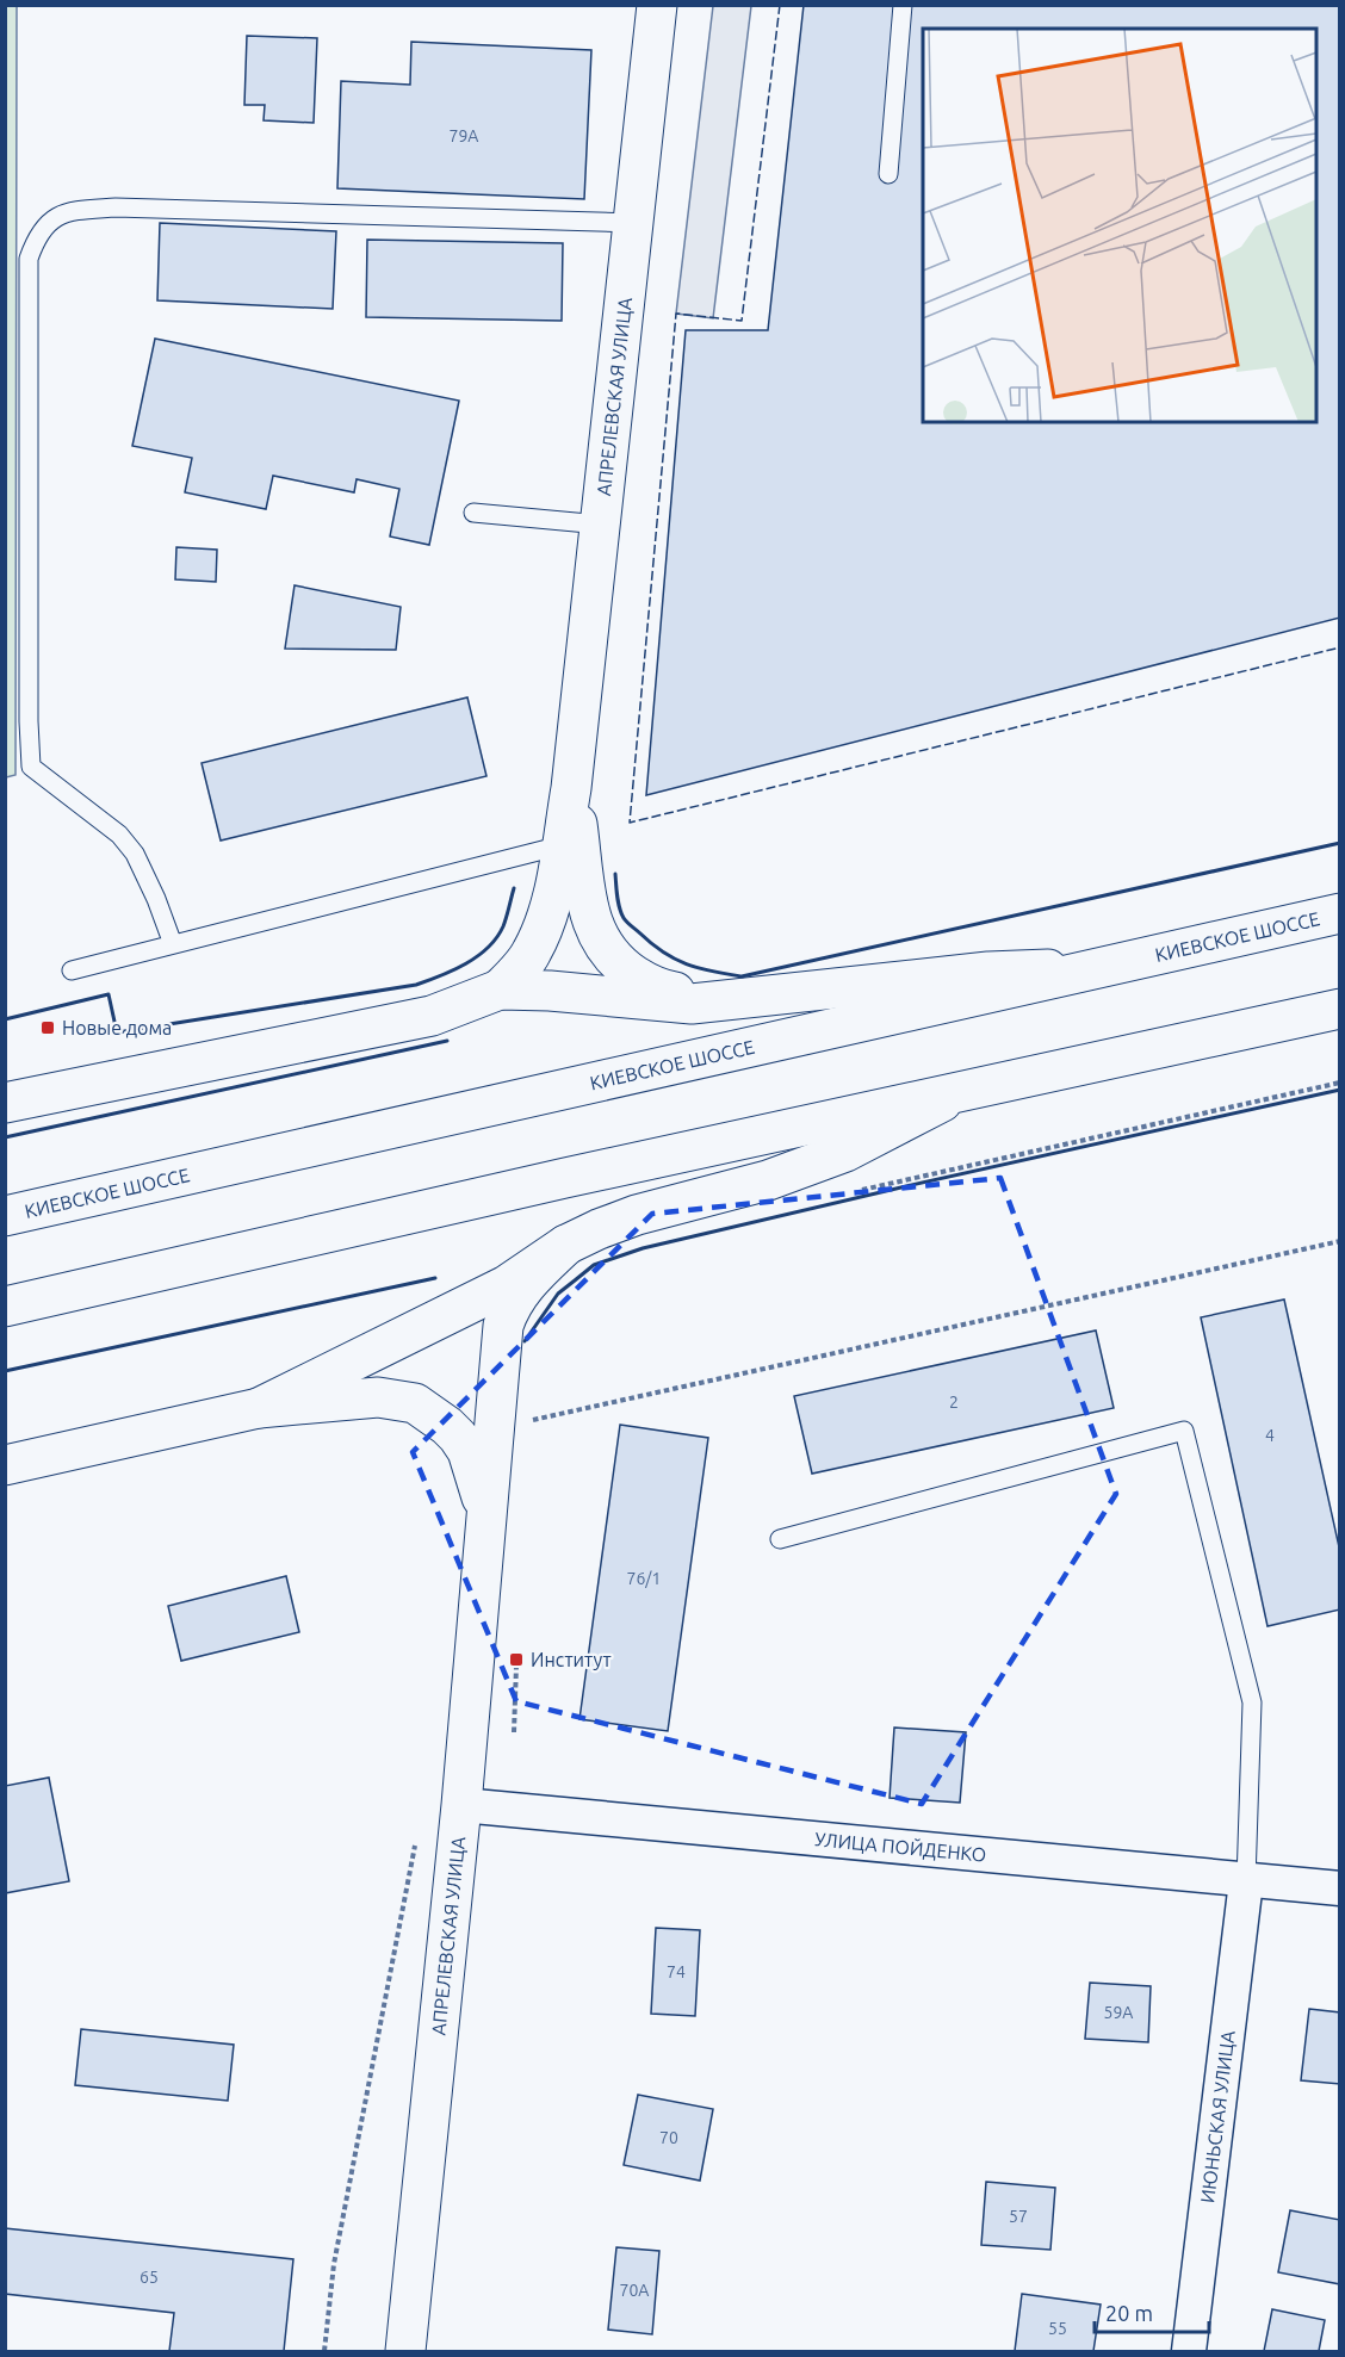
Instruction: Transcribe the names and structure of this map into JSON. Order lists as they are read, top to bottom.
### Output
{
  "streets": {
    "main road": ["АПРЕЛЕВСКАЯ УЛИЦА", "КИЕВСКОЕ ШОССЕ"],
    "street": ["УЛИЦА ПОЙДЕНКО", "ИЮНЬСКАЯ УЛИЦА"]
  },
  "crossings": [
    ["АПРЕЛЕВСКАЯ УЛИЦА", "УЛИЦА ПОЙДЕНКО"],
    ["УЛИЦА ПОЙДЕНКО", "ИЮНЬСКАЯ УЛИЦА"]
  ],
  "places": {
    "transit": ["Новые дома", "Институт"]
  },
  "house_numbers": [
    "79А",
    "2",
    "4",
    "76/1",
    "74",
    "59А",
    "70",
    "57",
    "65",
    "70А",
    "55"
  ],
  "scale_bar": "20 m"
}
